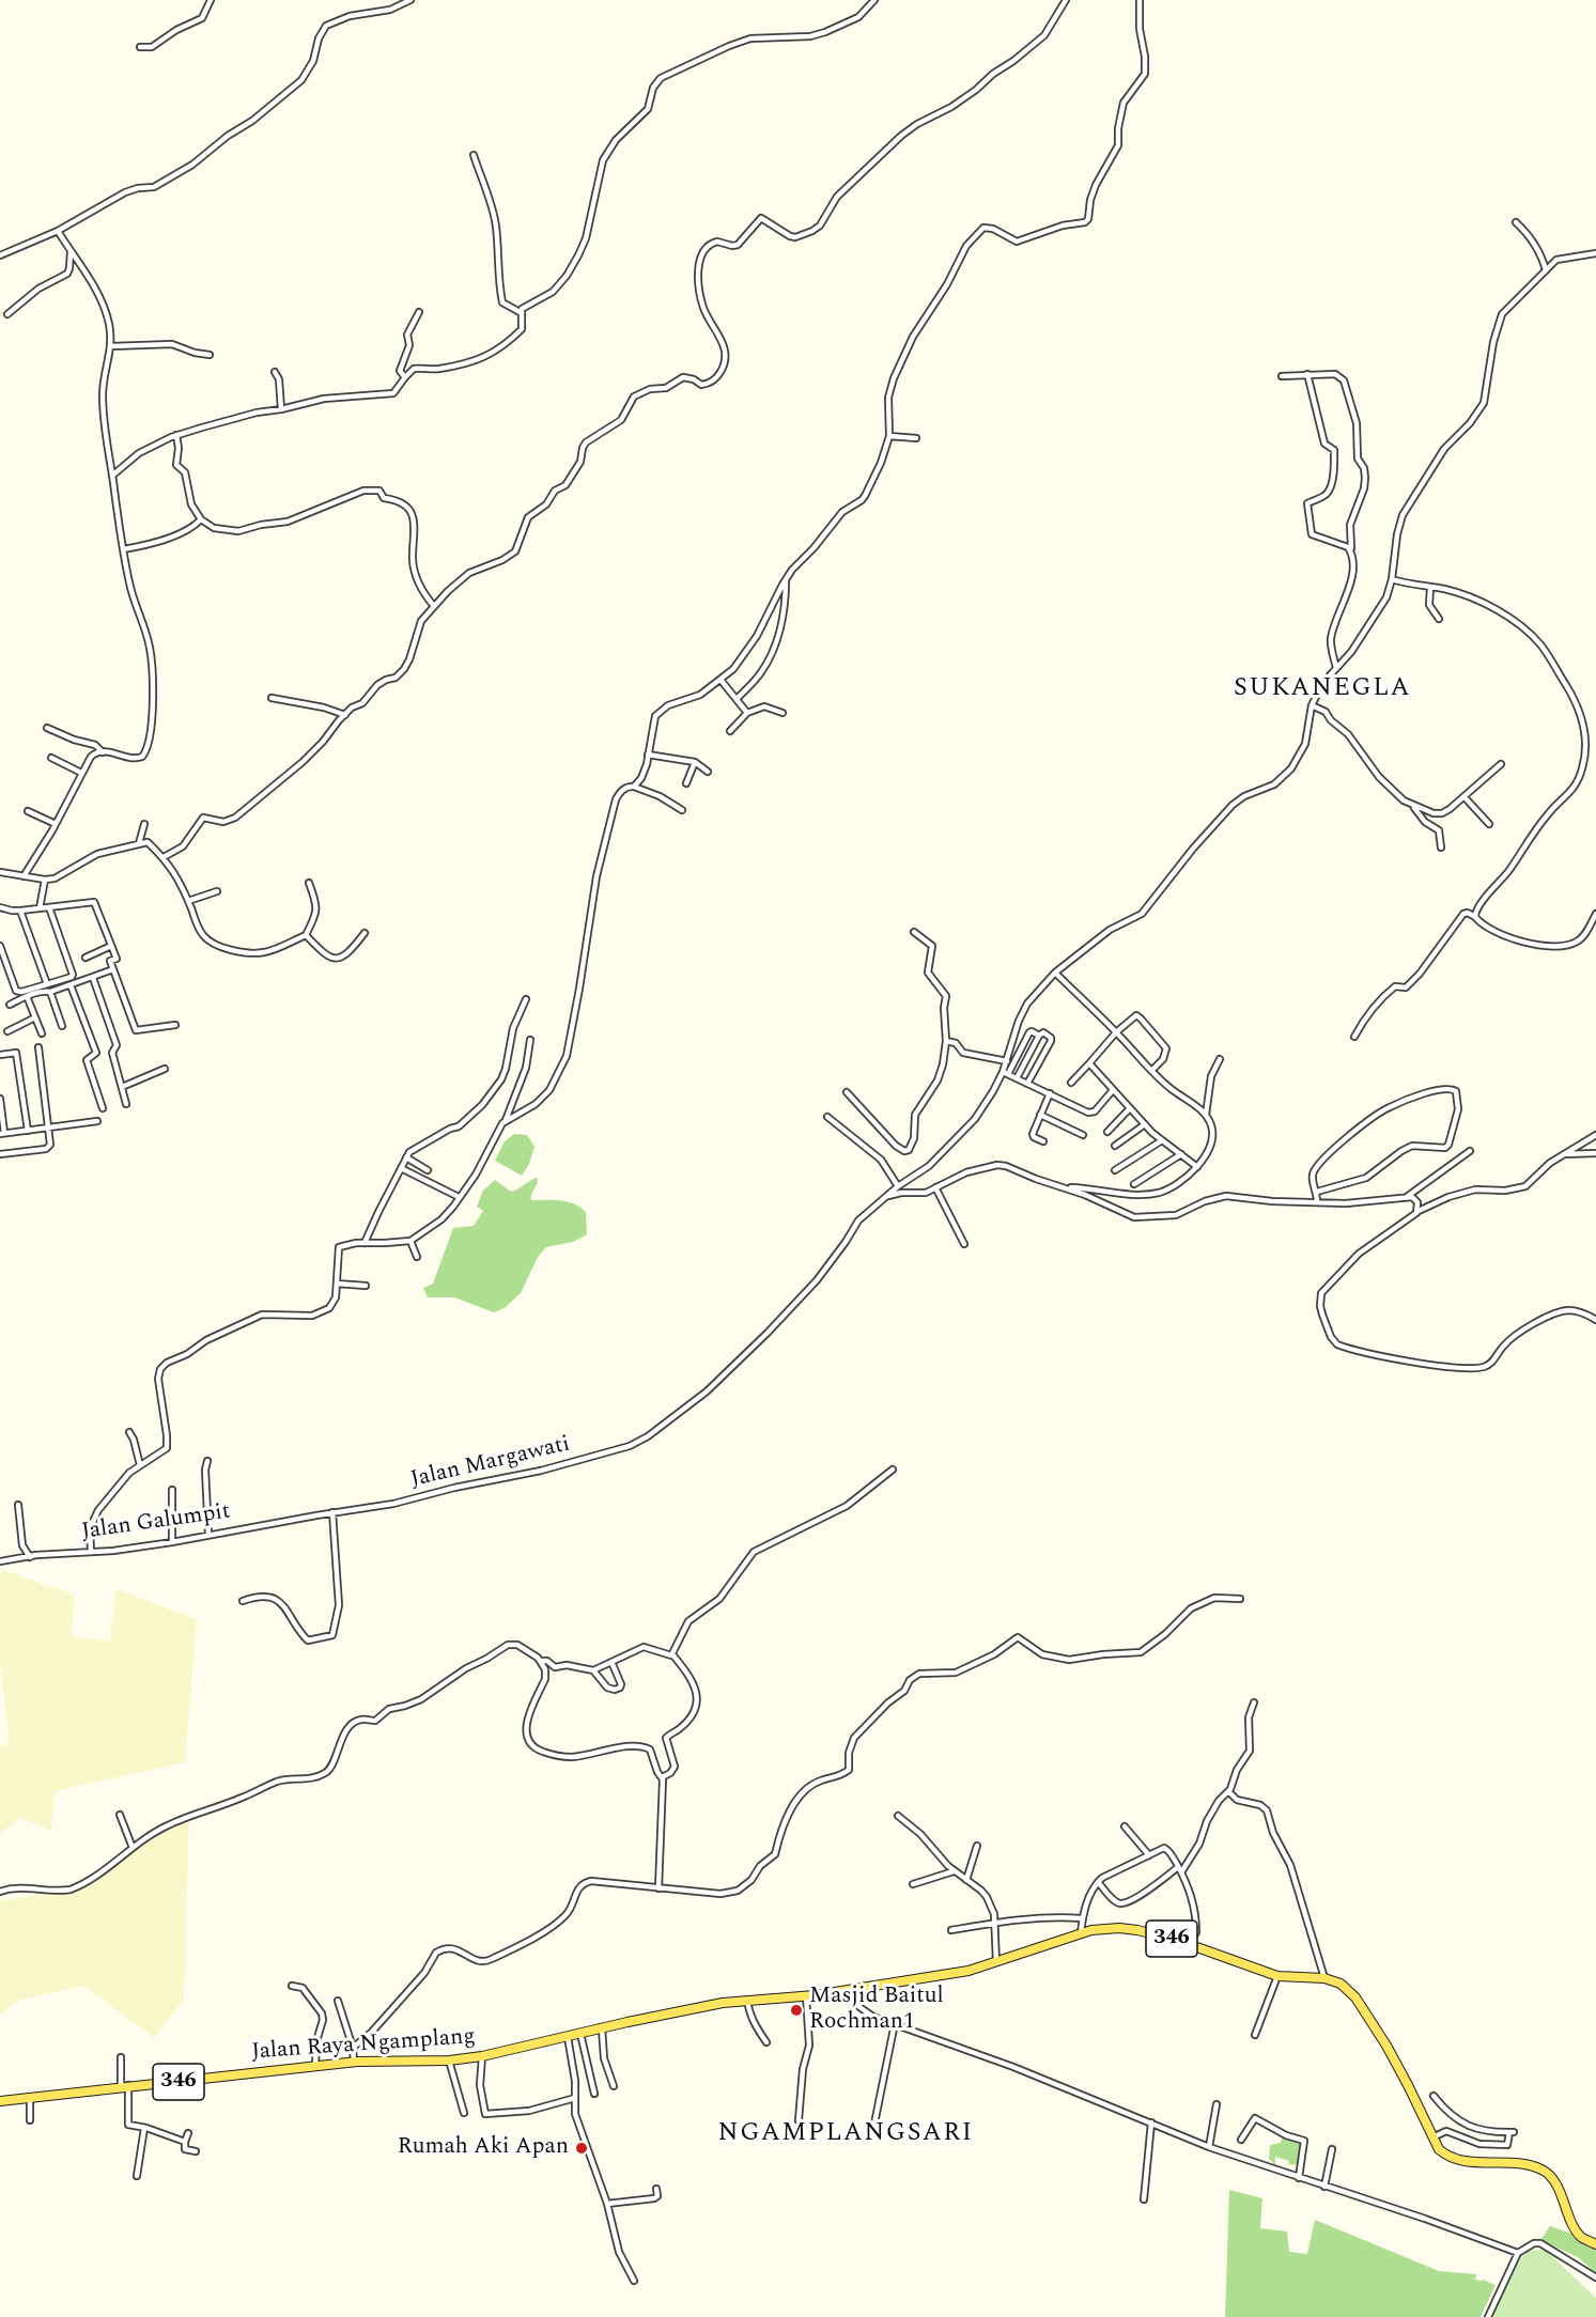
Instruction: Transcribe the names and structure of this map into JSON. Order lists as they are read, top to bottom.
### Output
{
  "streets": {
    "main road": ["346", "Jalan Raya Ngamplang"],
    "street": ["Jalan Margawati", "Jalan Galumpit"]
  },
  "crossings": [
    ["Jalan Margawati", "Jalan Galumpit"],
    ["346", "Jalan Raya Ngamplang"]
  ],
  "districts": ["SUKANEGLA", "NGAMPLANGSARI"],
  "places": ["Masjid Baitul Rochman1", "Rumah Aki Apan"]
}
